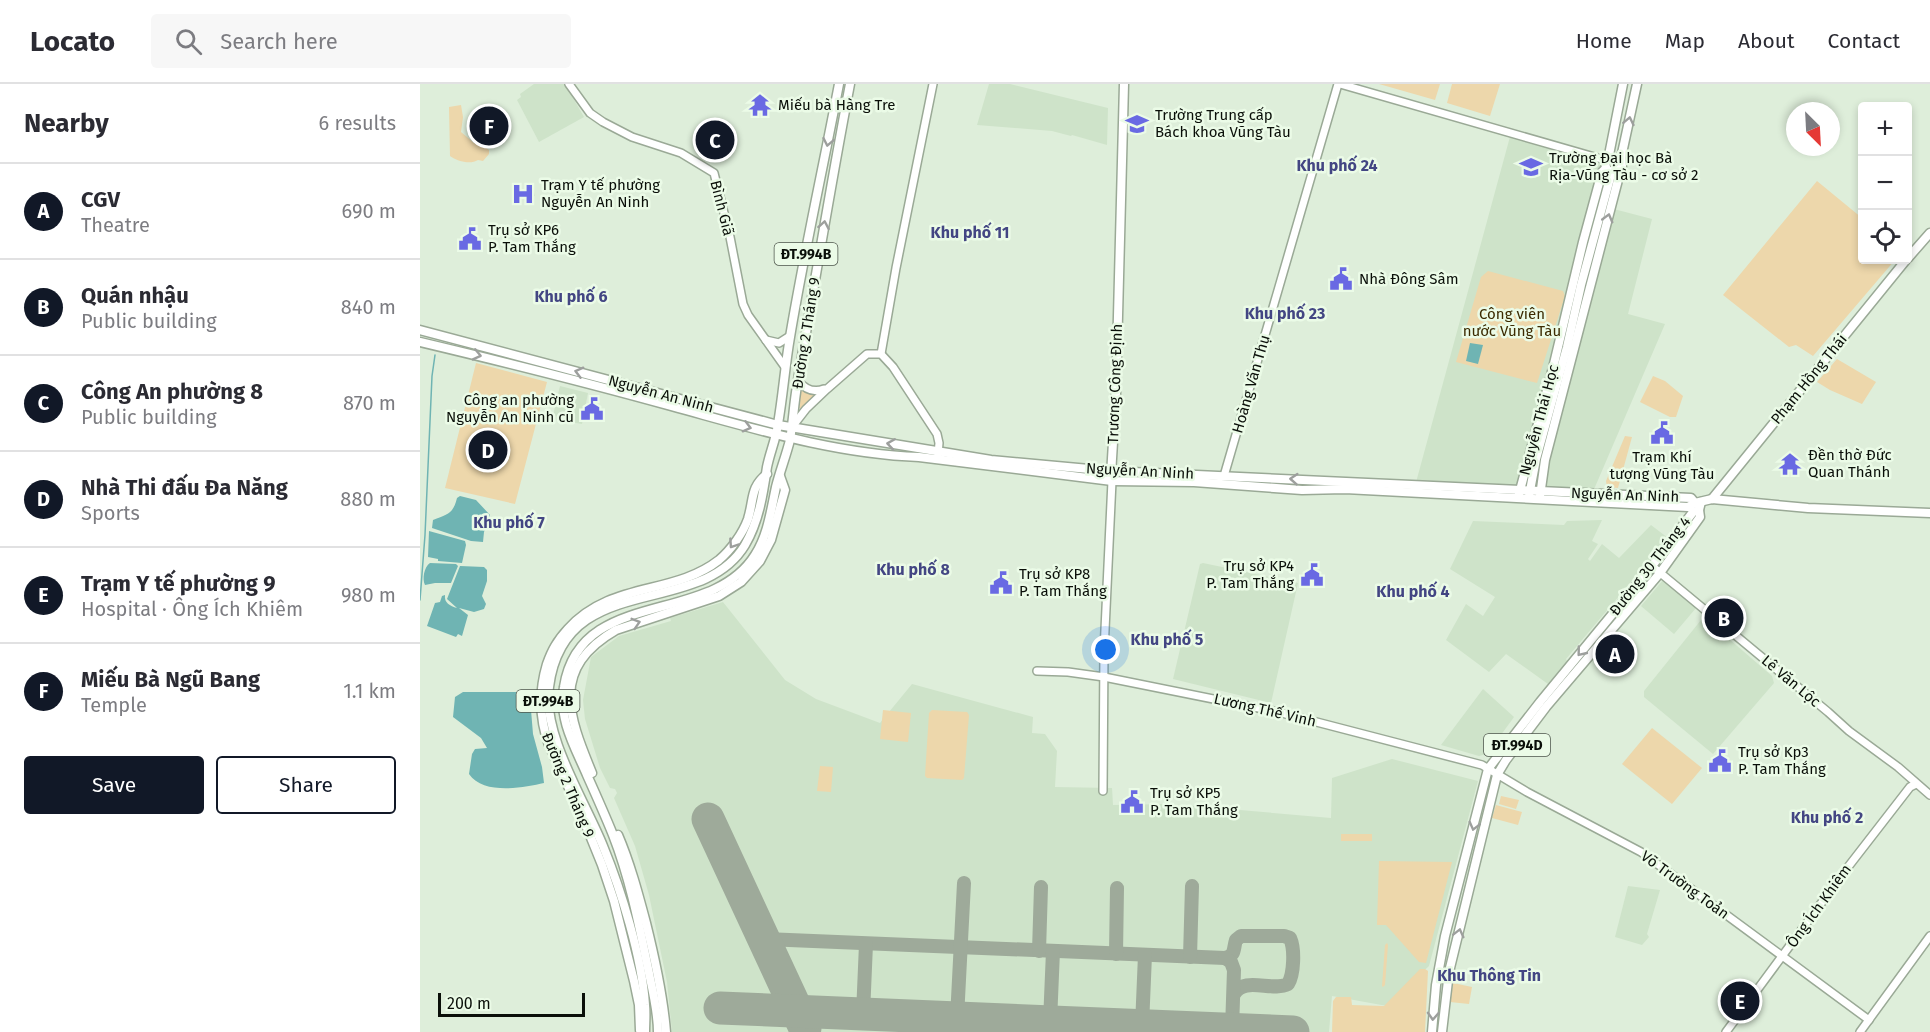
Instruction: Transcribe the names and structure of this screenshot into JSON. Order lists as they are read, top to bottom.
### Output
{
  "streets": {
    "main road": [
      "ĐT.994B",
      "Đường 2 Tháng 9",
      "Phạm Hồng Thái",
      "Trương Công Định",
      "Nguyễn An Ninh",
      "Nguyễn Thái Học",
      "Đường 30 Tháng 4",
      "ĐT.994D"
    ],
    "street": [
      "Bình Giã",
      "Hoàng Văn Thụ",
      "Lê Văn Lộc",
      "Lương Thế Vinh",
      "Võ Trường Toản",
      "Ông Ích Khiêm"
    ]
  },
  "crossings": [
    ["Bình Giã", "Đường 2 Tháng 9"],
    ["Đường 2 Tháng 9", "Nguyễn An Ninh"],
    ["Phạm Hồng Thái", "Đường 30 Tháng 4"],
    ["Trương Công Định", "Nguyễn An Ninh"],
    ["Trương Công Định", "Lương Thế Vinh"],
    ["Hoàng Văn Thụ", "Nguyễn An Ninh"],
    ["Nguyễn An Ninh", "Nguyễn Thái Học"],
    ["Nguyễn An Ninh", "Đường 30 Tháng 4"],
    ["Đường 30 Tháng 4", "Lê Văn Lộc"],
    ["Đường 30 Tháng 4", "Lương Thế Vinh"],
    ["Đường 30 Tháng 4", "Võ Trường Toản"],
    ["Lê Văn Lộc", "Ông Ích Khiêm"],
    ["Lương Thế Vinh", "Võ Trường Toản"],
    ["Võ Trường Toản", "Ông Ích Khiêm"]
  ],
  "districts": [
    "Khu phố 24",
    "Khu phố 11",
    "Khu phố 6",
    "Khu phố 23",
    "Khu phố 7",
    "Khu phố 8",
    "Khu phố 4",
    "Khu phố 5",
    "Khu phố 2",
    "Khu Thông Tin"
  ],
  "parks": ["Công viên nước Vũng Tàu"],
  "places": {
    "temple": ["Miếu bà Hàng Tre", "Đền thờ Đức Quan Thánh"],
    "school or university": ["Trường Trung cấp Bách khoa Vũng Tàu", "Trường Đại học Bà Rịa-Vũng Tàu - cơ sở 2"],
    "hospital": ["Trạm Y tế phường Nguyễn An Ninh"],
    "public building": [
      "Trụ sở KP6 P. Tam Thắng",
      "Nhà Đông Sâm",
      "Công an phường Nguyễn An Ninh cũ",
      "Trạm Khí tượng Vũng Tàu",
      "Trụ sở KP4 P. Tam Thắng",
      "Trụ sở KP8 P. Tam Thắng",
      "Trụ sở Kp3 P. Tam Thắng",
      "Trụ sở KP5 P. Tam Thắng"
    ]
  },
  "scale_bar": "200 m",
  "north": "bottom right",
  "page": {
    "header": "Locato",
    "search": "Search here",
    "nav": [
      "Home",
      "Map",
      "About",
      "Contact"
    ],
    "heading": ["Nearby", "6 results"],
    "map_buttons": ["+", "−"],
    "pins": [
      "F",
      "C",
      "D",
      "B",
      "A",
      "E"
    ],
    "list": [
      {
        "mark": "A",
        "name": "CGV",
        "note": "Theatre",
        "value": "690 m"
      },
      {
        "mark": "B",
        "name": "Quán nhậu",
        "note": "Public building",
        "value": "840 m"
      },
      {
        "mark": "C",
        "name": "Công An phường 8",
        "note": "Public building",
        "value": "870 m"
      },
      {
        "mark": "D",
        "name": "Nhà Thi đấu Đa Năng",
        "note": "Sports",
        "value": "880 m"
      },
      {
        "mark": "E",
        "name": "Trạm Y tế phường 9",
        "note": "Hospital · Ông Ích Khiêm",
        "value": "980 m"
      },
      {
        "mark": "F",
        "name": "Miếu Bà Ngũ Bang",
        "note": "Temple",
        "value": "1.1 km"
      }
    ],
    "buttons": ["Save", "Share"],
    "scale": "200 m"
  }
}
